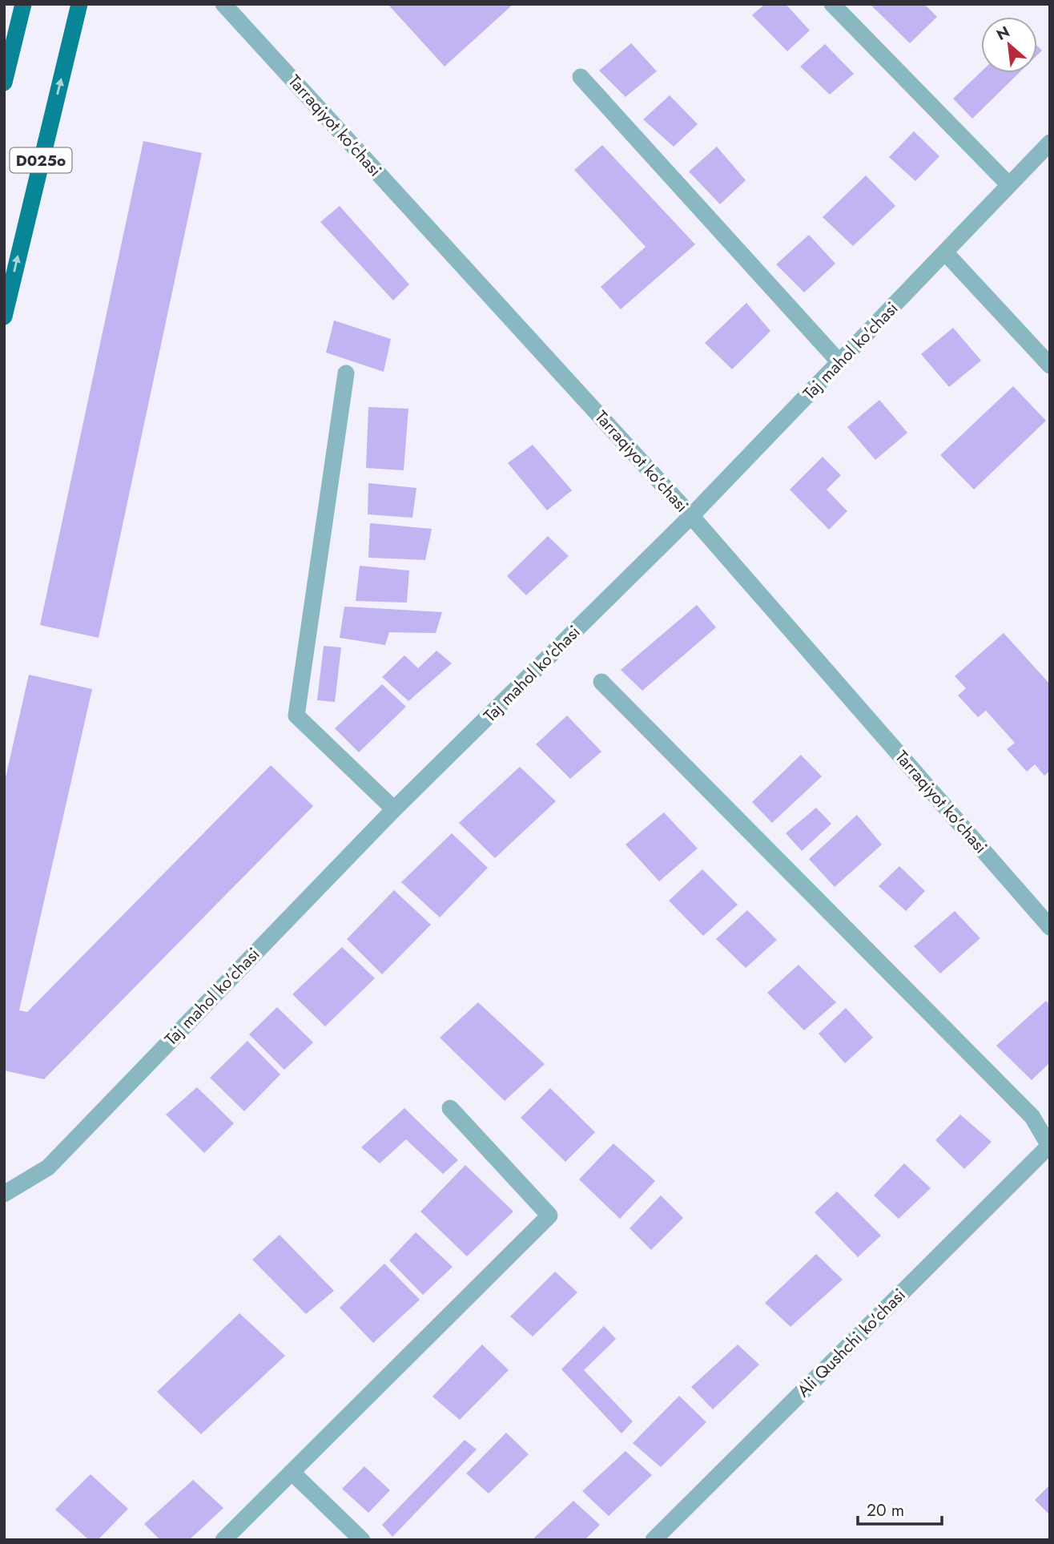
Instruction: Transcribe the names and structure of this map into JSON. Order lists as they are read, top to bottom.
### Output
{
  "streets": {
    "main road": ["D025o"],
    "street": ["Tarraqiyot ko'chasi", "Taj mahol ko'chasi", "Ali Qushchi ko'chasi"]
  },
  "crossings": [
    ["Tarraqiyot ko'chasi", "Taj mahol ko'chasi"]
  ],
  "scale_bar": "20 m",
  "north": "top left"
}
